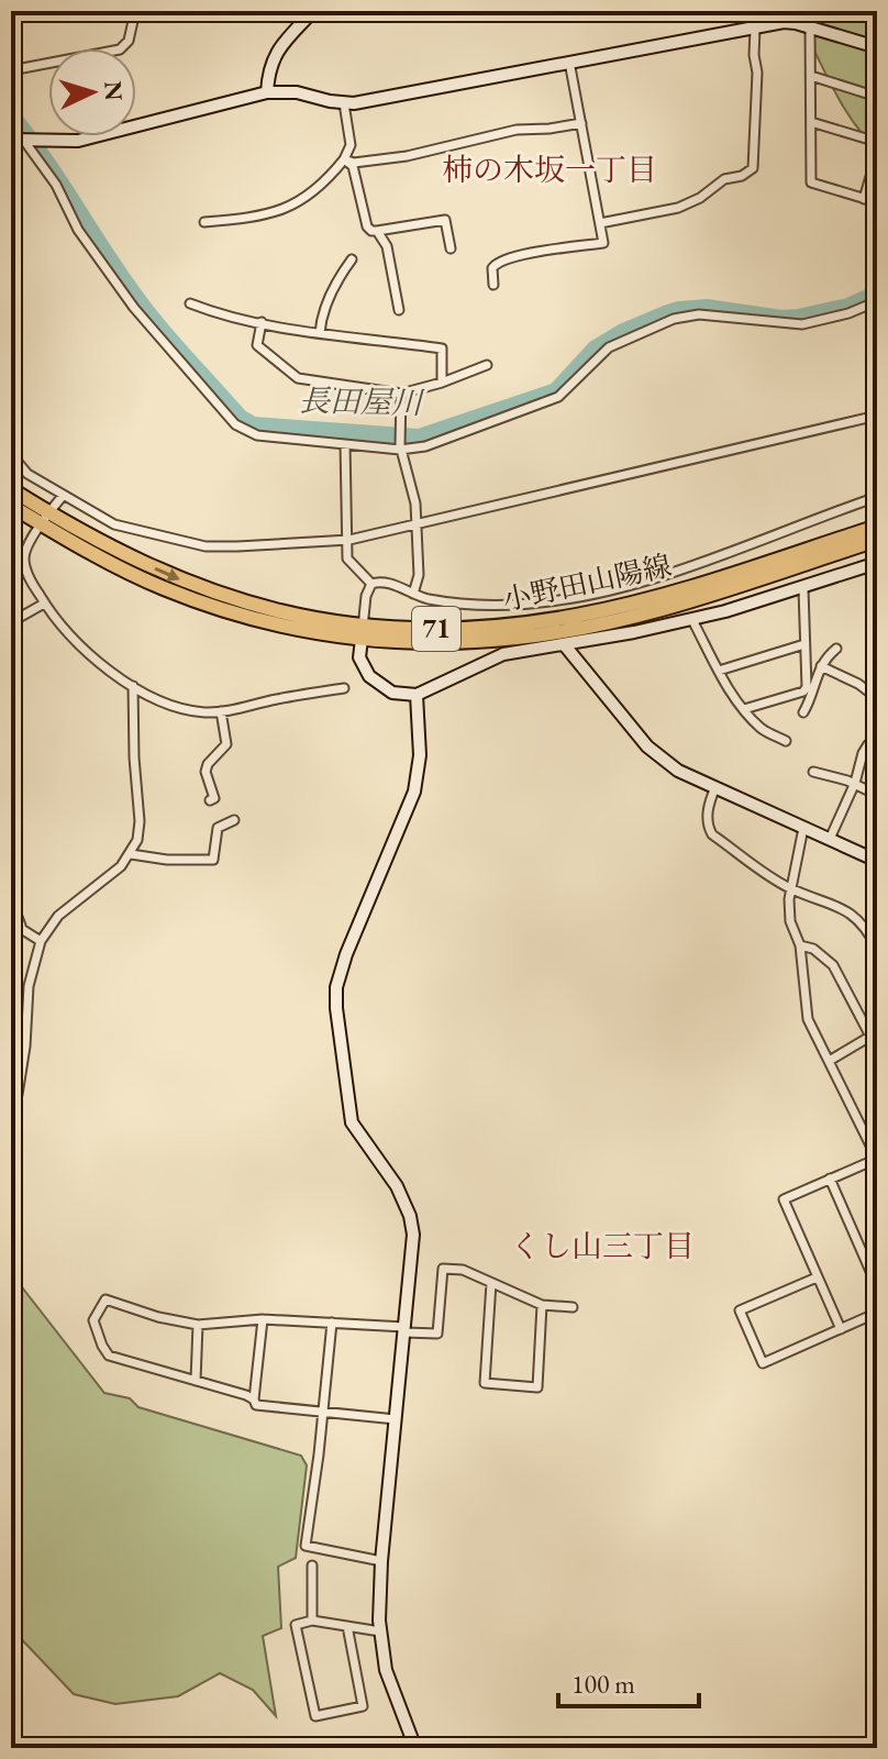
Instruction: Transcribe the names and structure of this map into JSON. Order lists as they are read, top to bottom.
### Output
{
  "streets": {
    "main road": ["小野田山陽線", "71"]
  },
  "districts": ["柿の木坂一丁目", "くし山三丁目"],
  "water": ["長田屋川"],
  "scale_bar": "100 m",
  "north": "right"
}
